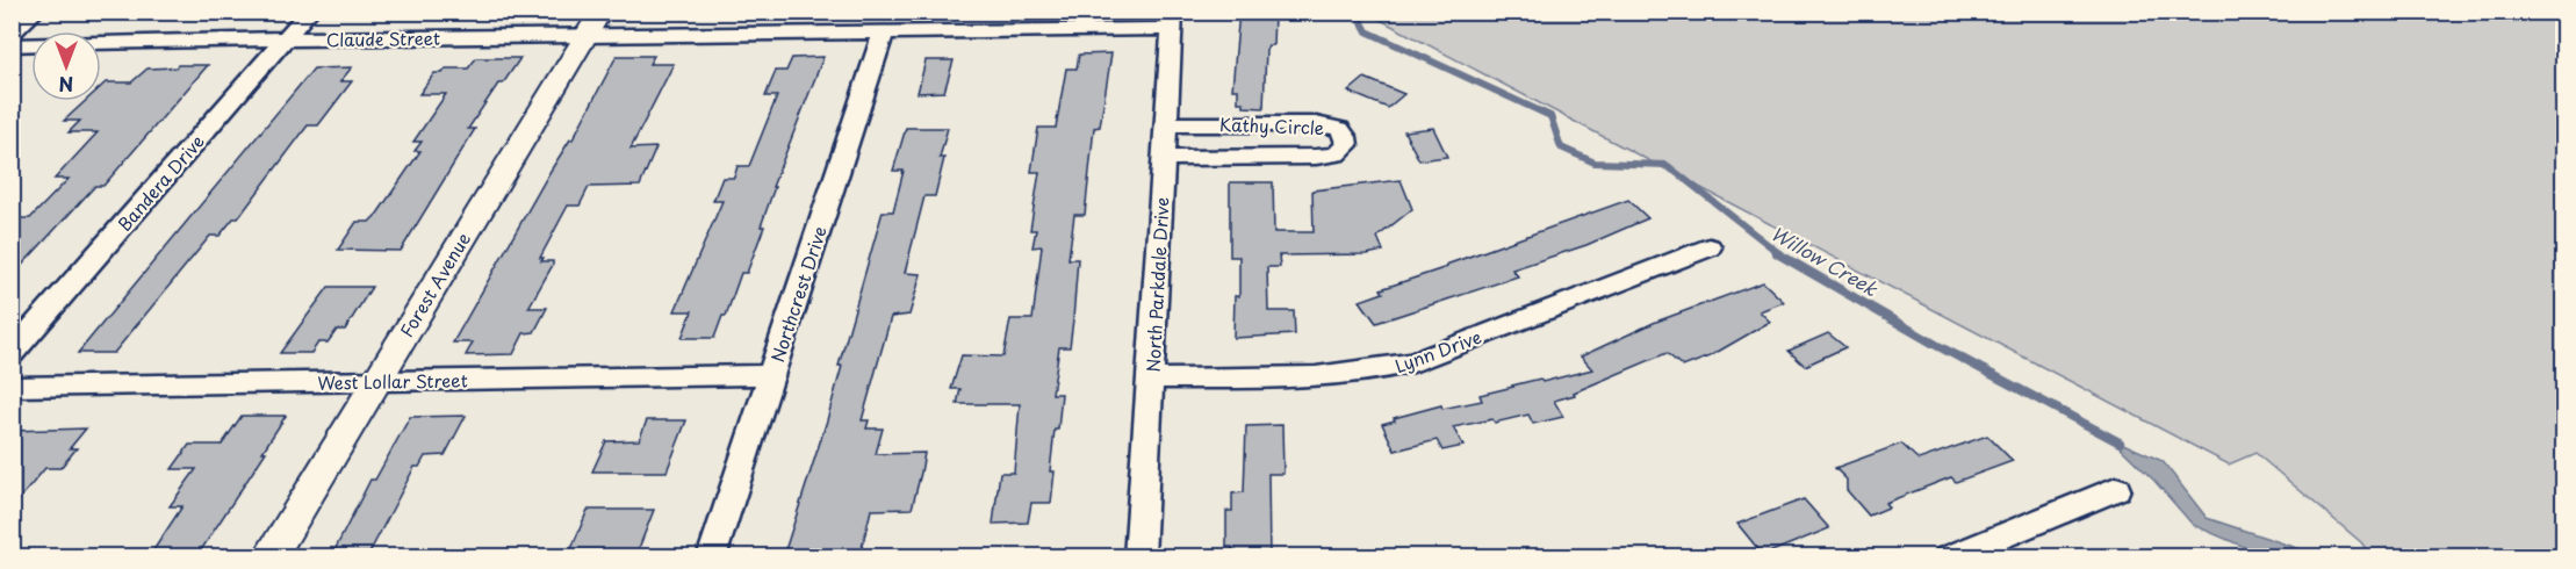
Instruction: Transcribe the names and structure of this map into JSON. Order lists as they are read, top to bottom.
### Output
{
  "streets": {
    "street": [
      "Claude Street",
      "Kathy Circle",
      "Bandera Drive",
      "Forest Avenue",
      "North Parkdale Drive",
      "Northcrest Drive",
      "Lynn Drive",
      "West Lollar Street"
    ]
  },
  "crossings": [
    ["Claude Street", "Bandera Drive"],
    ["Claude Street", "Forest Avenue"],
    ["Claude Street", "North Parkdale Drive"],
    ["Claude Street", "Northcrest Drive"],
    ["Kathy Circle", "North Parkdale Drive"],
    ["Forest Avenue", "West Lollar Street"],
    ["North Parkdale Drive", "Lynn Drive"],
    ["Northcrest Drive", "West Lollar Street"]
  ],
  "water": ["Willow Creek"],
  "north": "bottom"
}
